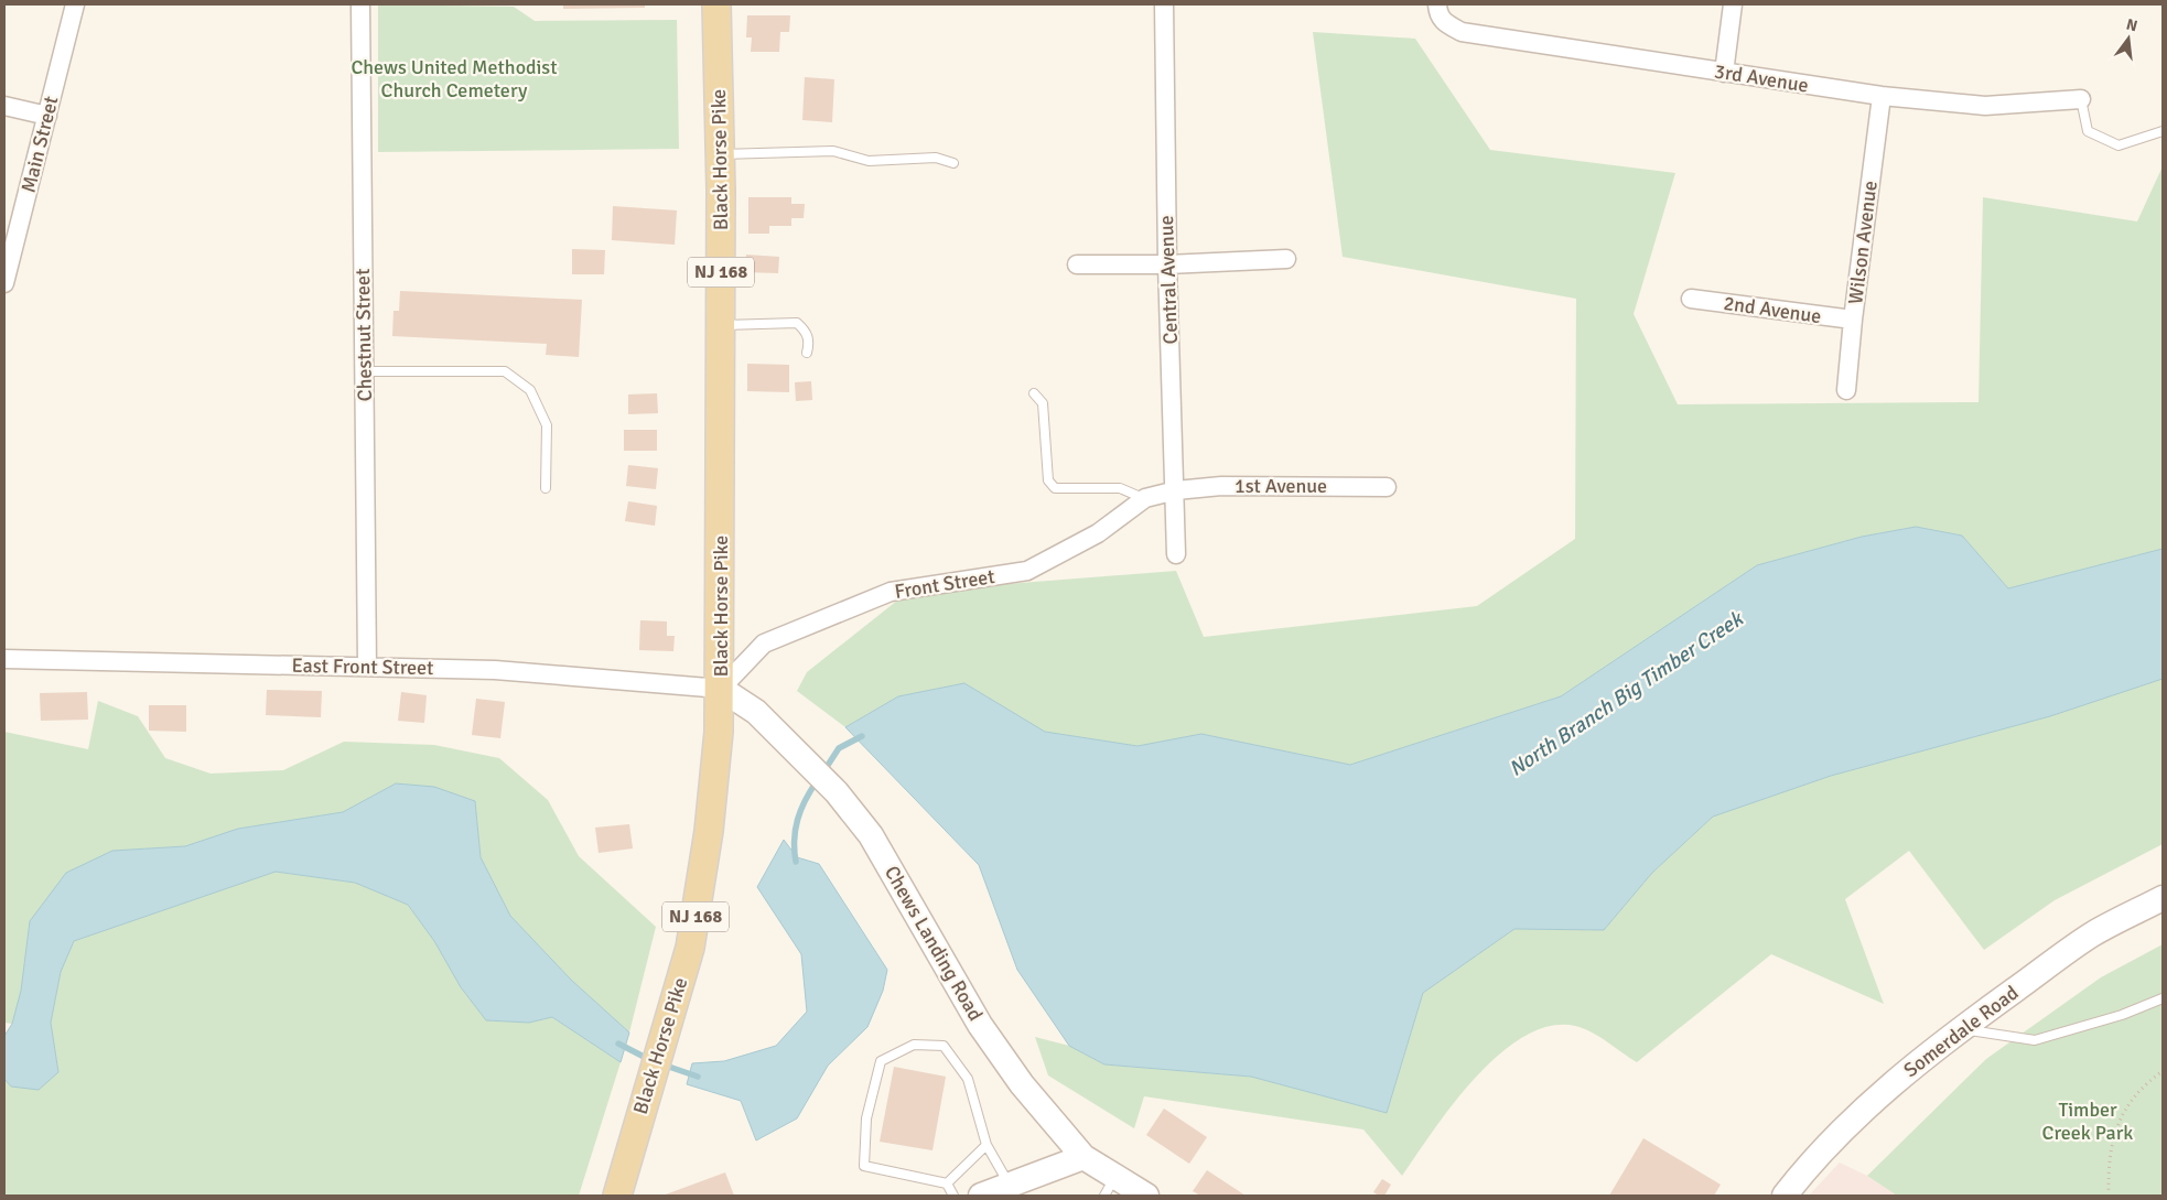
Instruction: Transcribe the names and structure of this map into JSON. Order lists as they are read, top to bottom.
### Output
{
  "streets": {
    "main road": [
      "Black Horse Pike",
      "NJ 168",
      "Chews Landing Road",
      "Somerdale Road"
    ],
    "street": [
      "3rd Avenue",
      "Main Street",
      "Wilson Avenue",
      "Central Avenue",
      "2nd Avenue",
      "Chestnut Street",
      "1st Avenue",
      "Front Street",
      "East Front Street"
    ]
  },
  "crossings": [
    ["3rd Avenue", "Wilson Avenue"],
    ["Black Horse Pike", "Front Street"],
    ["Black Horse Pike", "East Front Street"],
    ["Black Horse Pike", "Chews Landing Road"],
    ["Wilson Avenue", "2nd Avenue"],
    ["Central Avenue", "1st Avenue"],
    ["Central Avenue", "Front Street"],
    ["Chestnut Street", "East Front Street"],
    ["1st Avenue", "Front Street"],
    ["Front Street", "East Front Street"],
    ["Front Street", "Chews Landing Road"],
    ["East Front Street", "Chews Landing Road"]
  ],
  "water": ["North Branch Big Timber Creek"],
  "parks": ["Chews United Methodist Church Cemetery", "Timber Creek Park"],
  "north": "top"
}
